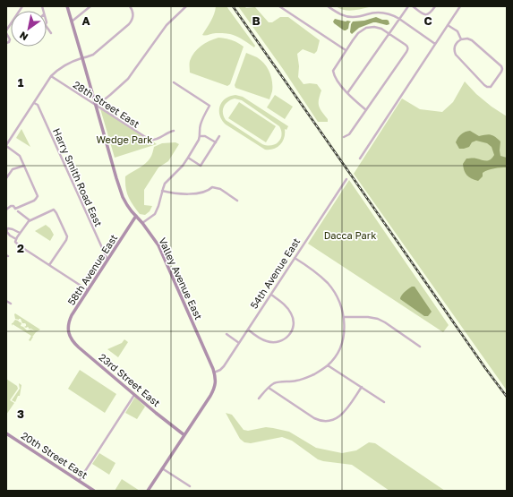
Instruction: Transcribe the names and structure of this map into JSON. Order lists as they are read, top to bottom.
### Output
{
  "streets": {
    "main road": [
      "58th Avenue East",
      "Valley Avenue East",
      "23rd Street East",
      "20th Street East"
    ],
    "street": ["28th Street East", "Harry Smith Road East", "54th Avenue East"]
  },
  "crossings": [
    ["28th Street East", "Valley Avenue East"],
    ["Harry Smith Road East", "58th Avenue East"],
    ["58th Avenue East", "Valley Avenue East"],
    ["58th Avenue East", "23rd Street East"],
    ["54th Avenue East", "Valley Avenue East"],
    ["Valley Avenue East", "23rd Street East"]
  ],
  "parks": ["Wedge Park", "Dacca Park"],
  "north": "bottom left",
  "grid": {
    "columns": ["A", "B", "C"],
    "rows": ["1", "2", "3"]
  }
}
